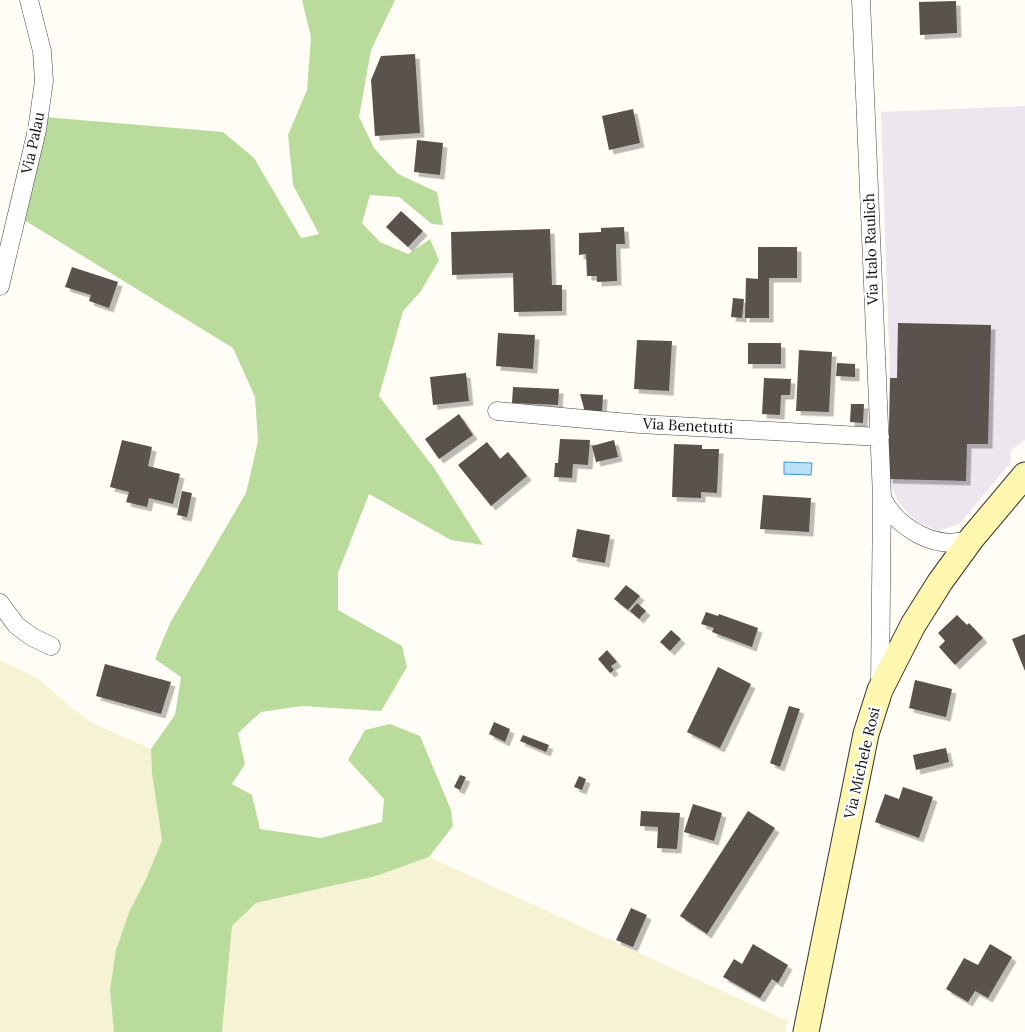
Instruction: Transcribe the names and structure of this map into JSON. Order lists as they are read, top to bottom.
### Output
{
  "streets": {
    "street": [
      "Via Palau",
      "Via Italo Raulich",
      "Via Benetutti",
      "Via Michele Rosi"
    ]
  },
  "crossings": [
    ["Via Italo Raulich", "Via Benetutti"],
    ["Via Italo Raulich", "Via Michele Rosi"]
  ]
}
